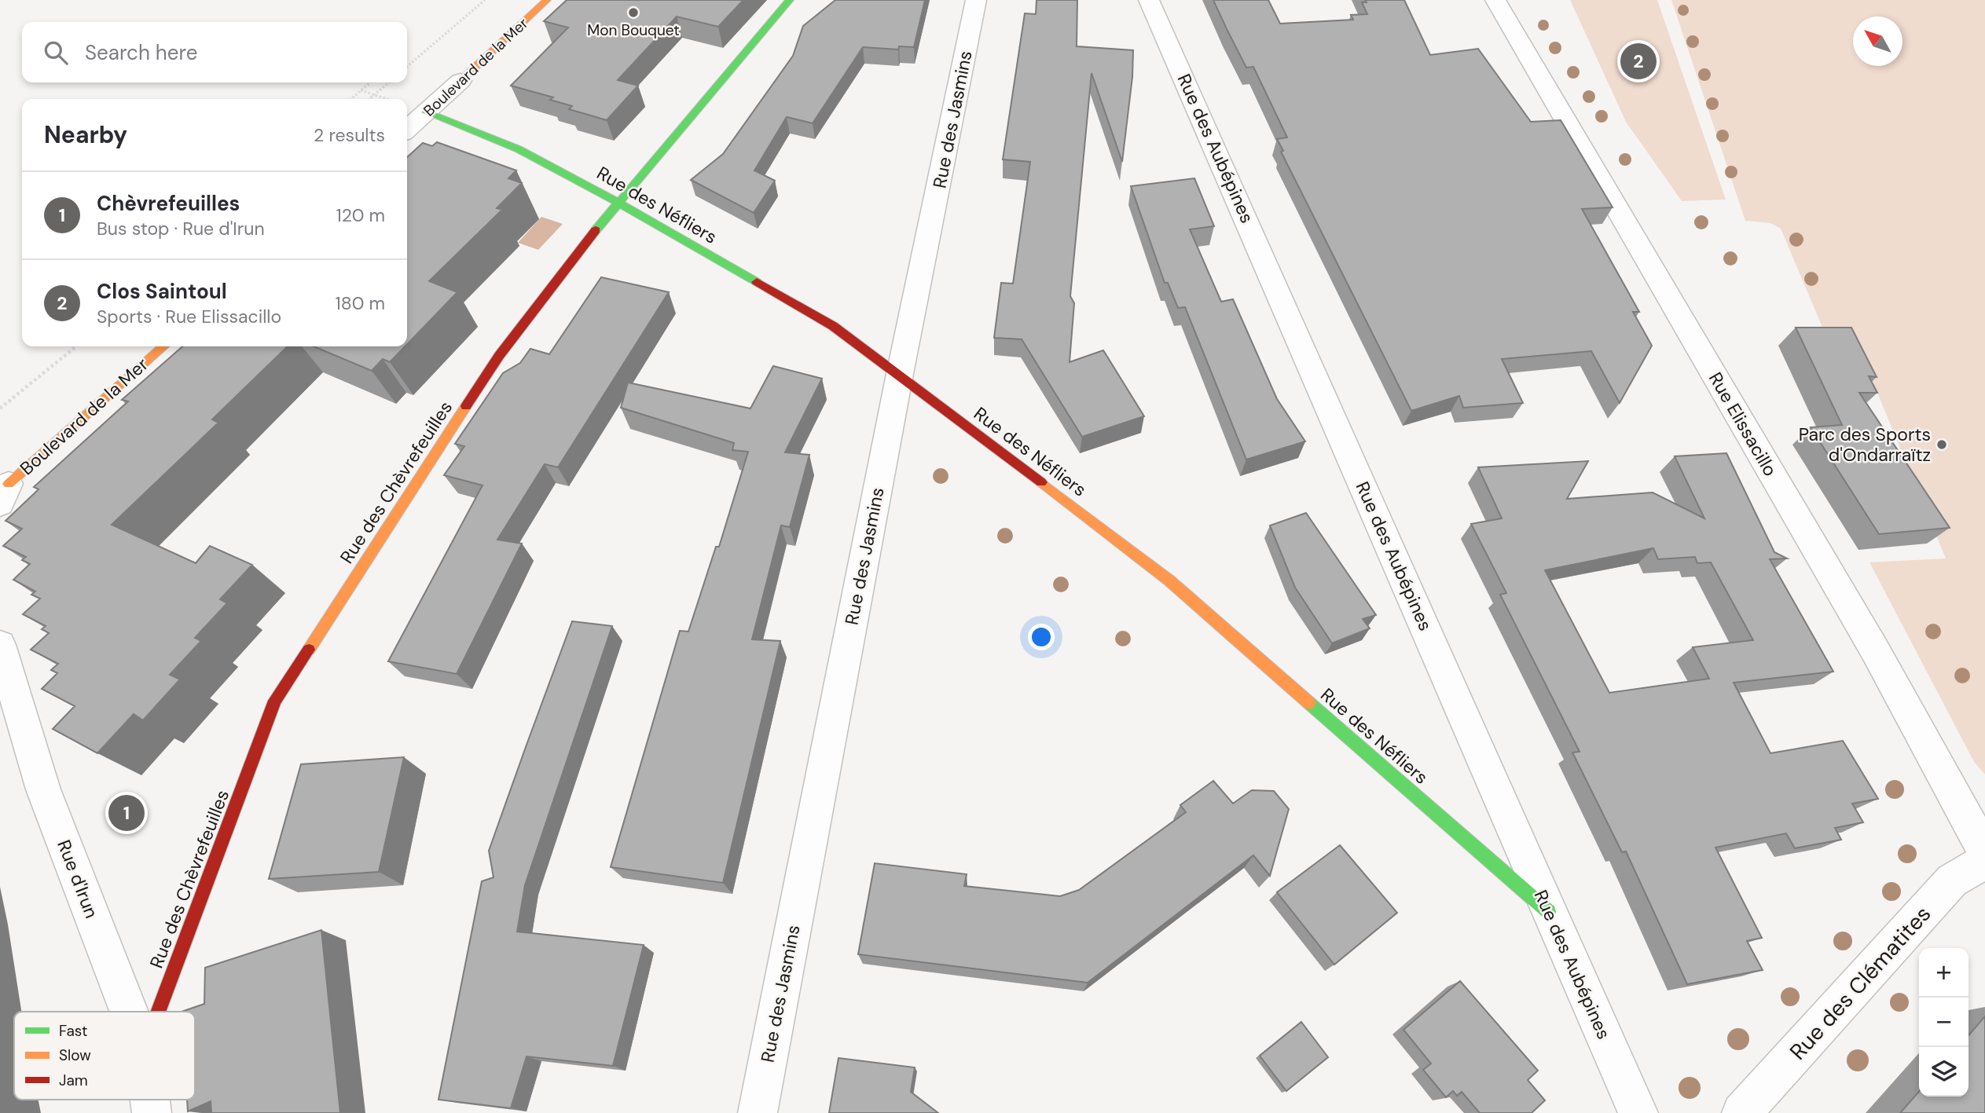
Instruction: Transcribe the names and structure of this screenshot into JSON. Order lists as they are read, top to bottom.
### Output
{
  "streets": {
    "street": [
      "Boulevard de la Mer",
      "Rue des Jasmins",
      "Rue des Aubépines",
      "Rue des Néfliers",
      "Rue Elissacillo",
      "Rue des Chèvrefeuilles",
      "Rue d'Irun",
      "Rue des Clématites"
    ]
  },
  "crossings": [
    ["Boulevard de la Mer", "Rue des Néfliers"],
    ["Rue des Jasmins", "Rue des Néfliers"],
    ["Rue des Aubépines", "Rue des Néfliers"],
    ["Rue des Néfliers", "Rue des Chèvrefeuilles"]
  ],
  "places": ["Mon Bouquet", "Parc des Sports d'Ondarraïtz"],
  "legend": ["Fast", "Slow", "Jam"],
  "north": "top left",
  "page": {
    "search": "Search here",
    "pins": ["2", "1"],
    "heading": ["Nearby", "2 results"],
    "list": [
      {
        "mark": "1",
        "name": "Chèvrefeuilles",
        "note": "Bus stop · Rue d'Irun",
        "value": "120 m"
      },
      {
        "mark": "2",
        "name": "Clos Saintoul",
        "note": "Sports · Rue Elissacillo",
        "value": "180 m"
      }
    ],
    "map_buttons": ["+", "−"]
  }
}
